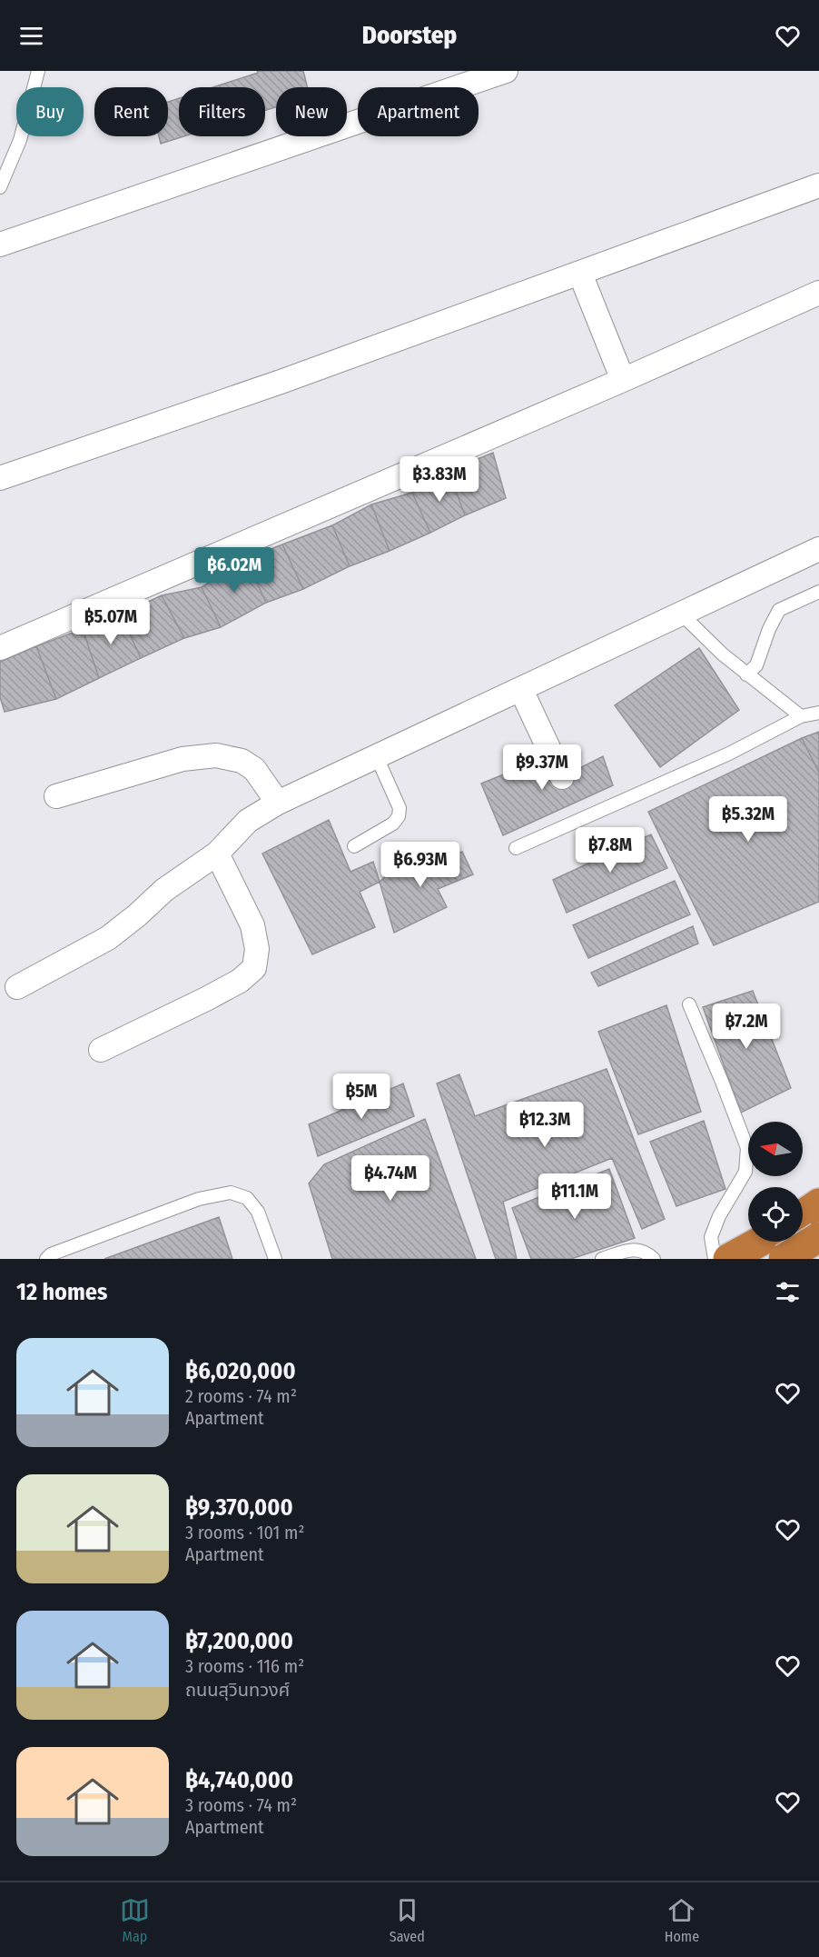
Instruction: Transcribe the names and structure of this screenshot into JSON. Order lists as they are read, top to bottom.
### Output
{
  "north": "left",
  "page": {
    "header": "Doorstep",
    "chip": [
      "Buy",
      "Rent",
      "Filters",
      "New",
      "Apartment"
    ],
    "price": [
      "฿3.83M",
      "฿6.02M",
      "฿5.07M",
      "฿9.37M",
      "฿5.32M",
      "฿7.8M",
      "฿6.93M",
      "฿7.2M",
      "฿5M",
      "฿12.3M",
      "฿4.74M",
      "฿11.1M"
    ],
    "heading": "12 homes",
    "list": [
      {
        "name": "฿6,020,000",
        "note": "2 rooms · 74 m² · Apartment"
      },
      {
        "name": "฿9,370,000",
        "note": "3 rooms · 101 m² · Apartment"
      },
      {
        "name": "฿7,200,000",
        "note": "3 rooms · 116 m² · ถนนสุวินทวงศ์"
      },
      {
        "name": "฿4,740,000",
        "note": "3 rooms · 74 m² · Apartment"
      }
    ],
    "tabs": ["Map", "Saved", "Home"]
  }
}
